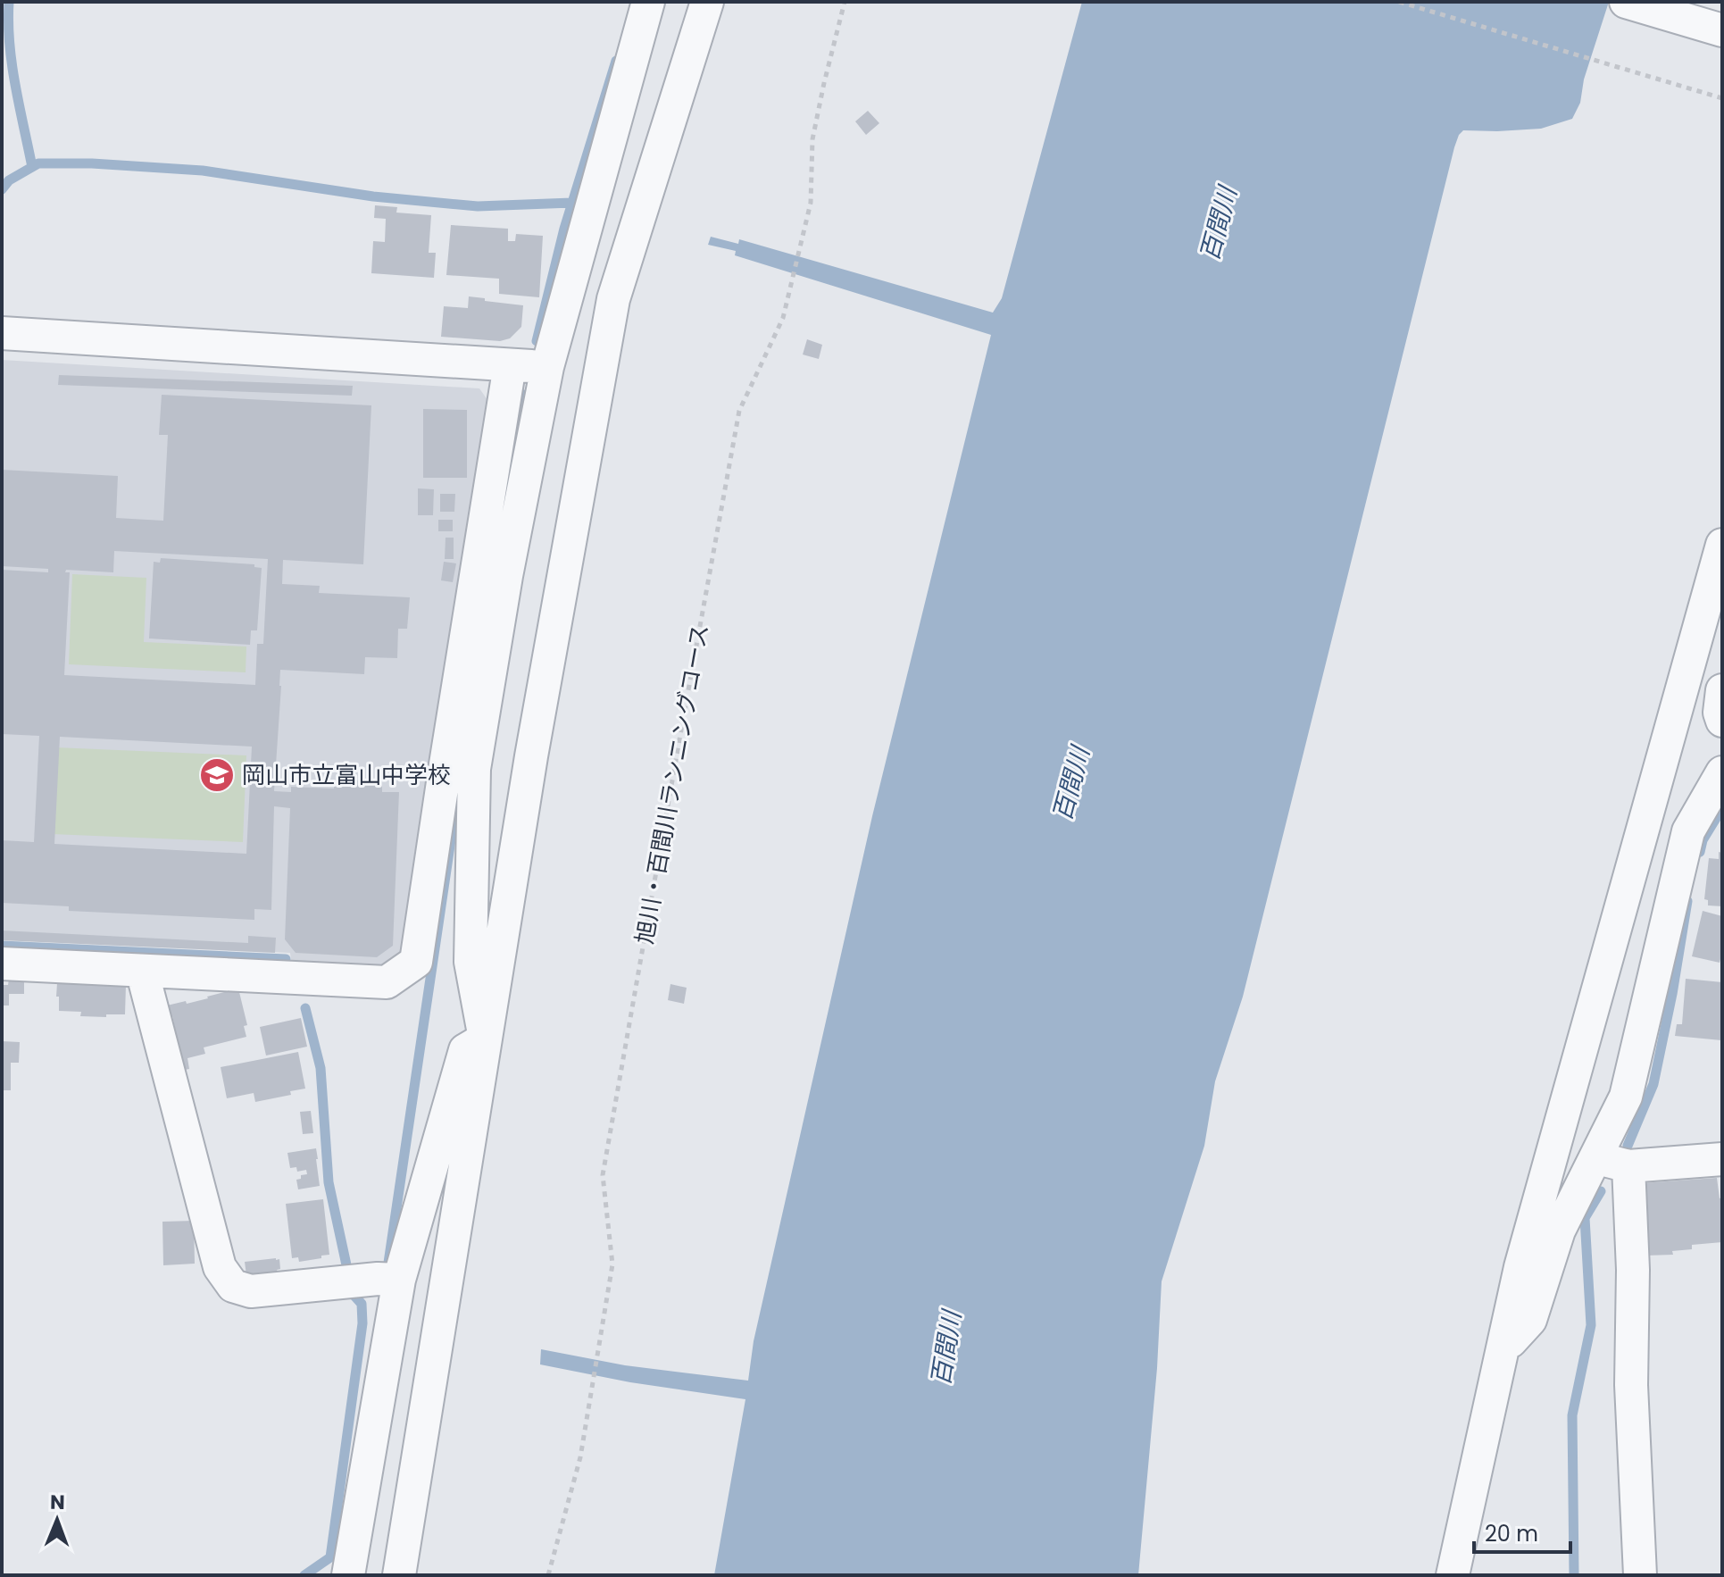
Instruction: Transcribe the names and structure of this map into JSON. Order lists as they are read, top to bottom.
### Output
{
  "streets": {
    "path": ["旭川・百間川ランニングコース"]
  },
  "water": ["百間川"],
  "places": {
    "school or university": ["岡山市立富山中学校"]
  },
  "scale_bar": "20 m",
  "north": "top"
}
